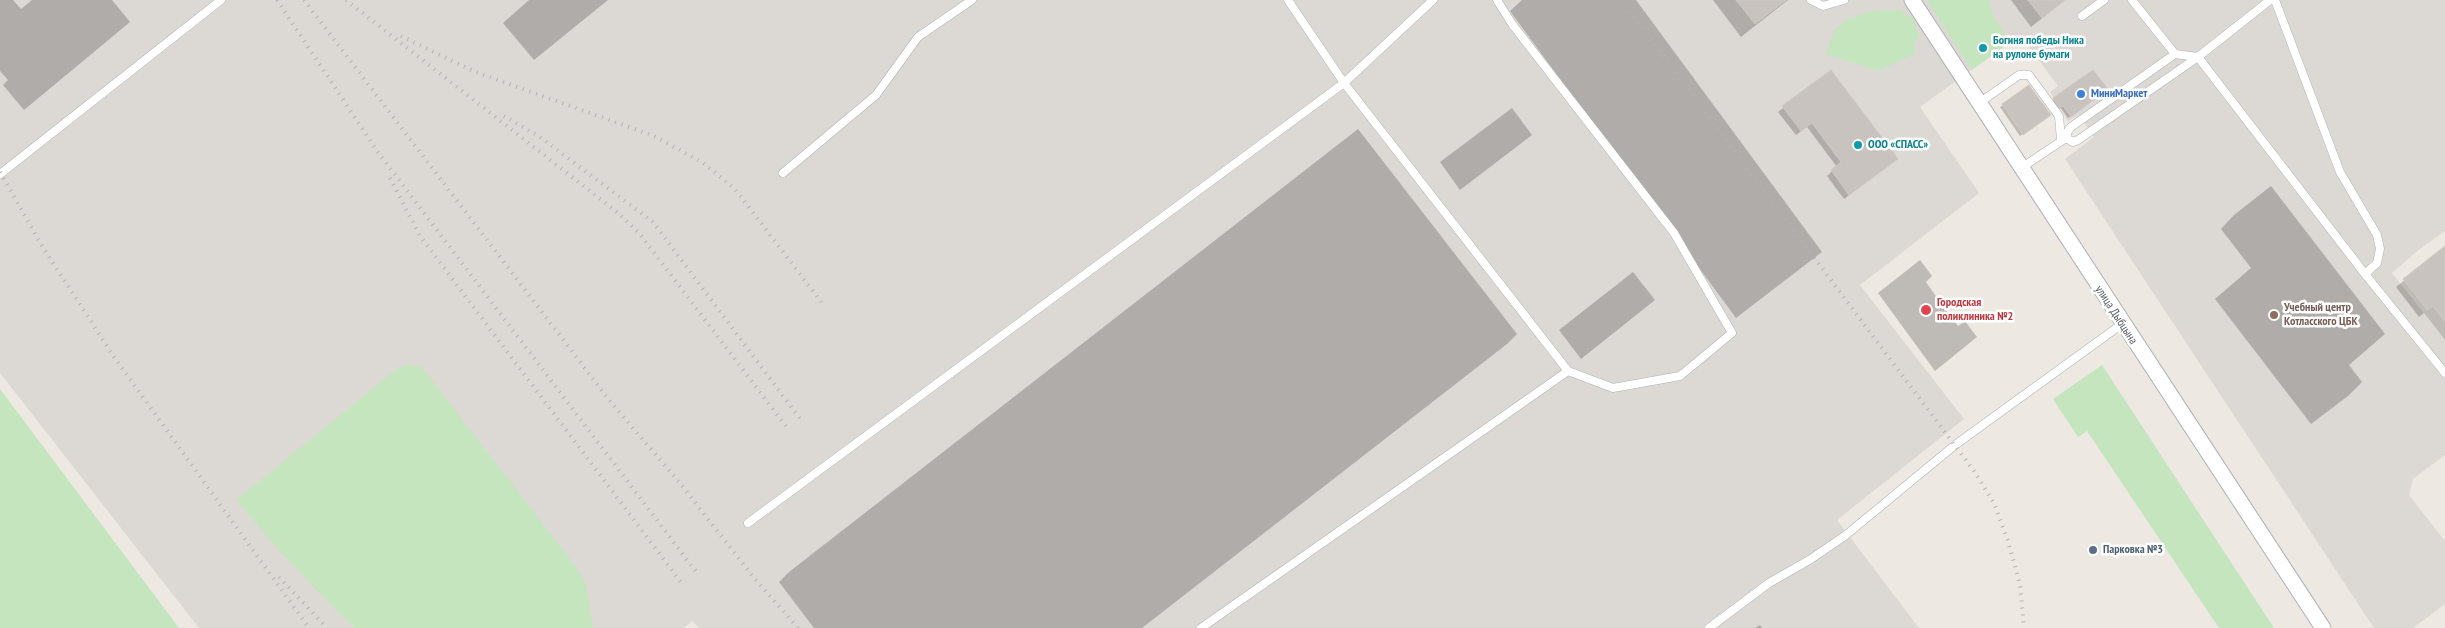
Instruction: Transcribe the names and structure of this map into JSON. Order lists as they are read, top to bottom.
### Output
{
  "streets": {
    "street": ["улица Дыбцына"]
  },
  "places": [
    "Богиня победы Ника на рулоне бумаги",
    "MиниMаркет",
    "ООО «СПАСС»",
    "Городская поликлиника №2",
    "Учебный центр Котласского ЦБК",
    "Парковка №3"
  ]
}
